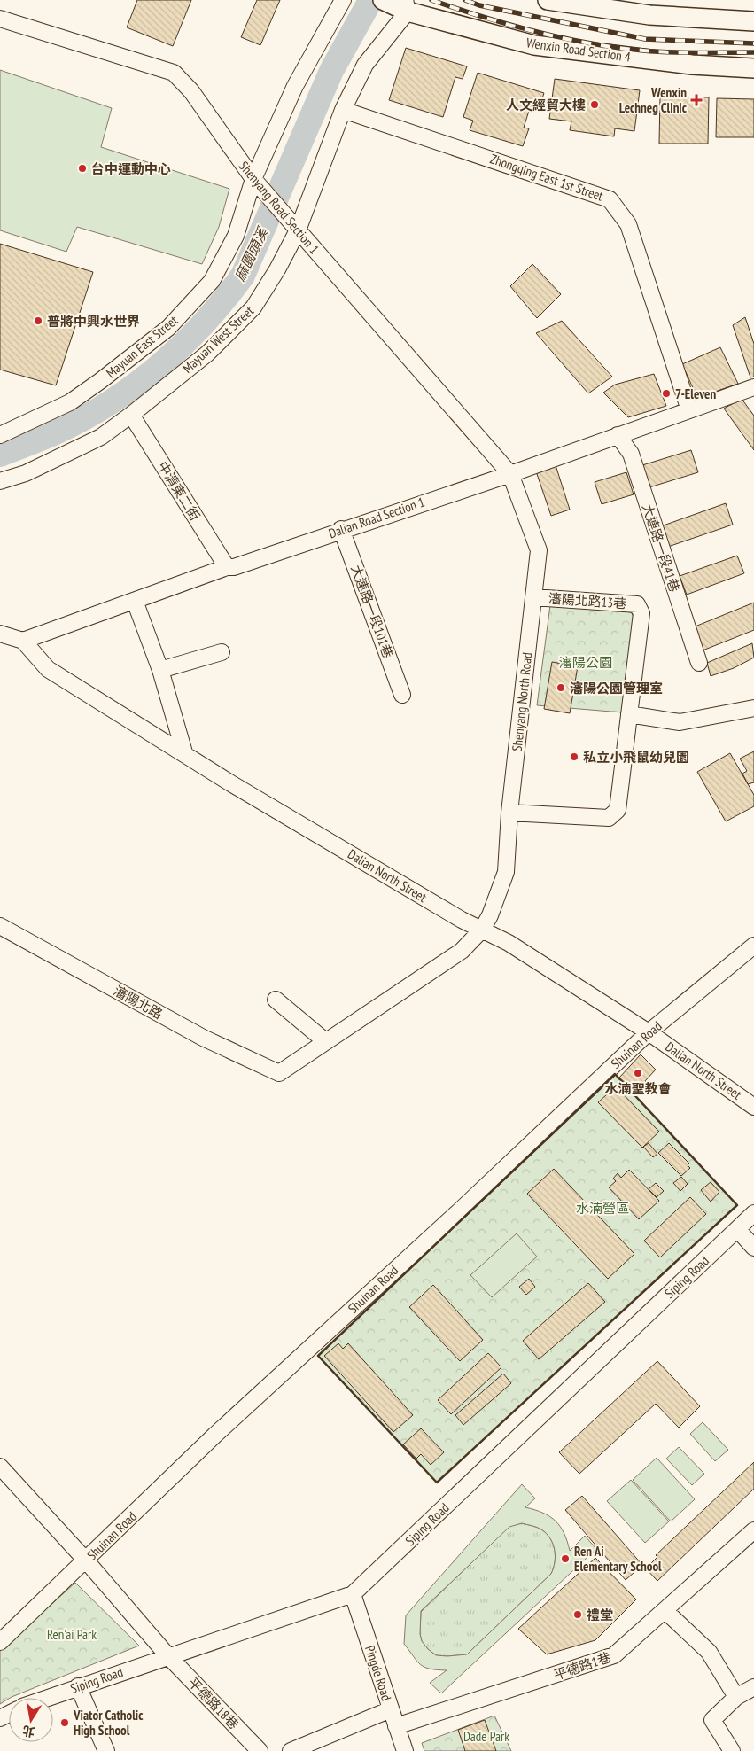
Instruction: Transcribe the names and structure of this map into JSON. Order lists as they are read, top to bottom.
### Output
{
  "streets": {
    "main road": ["Wenxin Road Section 4"],
    "street": [
      "Zhongqing East 1st Street",
      "Shenyang Road Section 1",
      "Mayuan West Street",
      "Mayuan East Street",
      "中清東二街",
      "Dalian Road Section 1",
      "大連路一段41巷",
      "瀋陽北路13巷",
      "大連路一段101巷",
      "Shenyang North Road",
      "Dalian North Street",
      "瀋陽北路",
      "Shuinan Road",
      "Siping Road",
      "平德路1巷",
      "Pingde Road",
      "平德路18巷"
    ]
  },
  "crossings": [
    ["Wenxin Road Section 4", "Mayuan West Street"],
    ["Zhongqing East 1st Street", "Mayuan West Street"],
    ["Zhongqing East 1st Street", "Dalian Road Section 1"],
    ["Shenyang Road Section 1", "Mayuan West Street"],
    ["Shenyang Road Section 1", "Mayuan East Street"],
    ["Shenyang Road Section 1", "Dalian Road Section 1"],
    ["Shenyang Road Section 1", "Shenyang North Road"],
    ["Mayuan West Street", "中清東二街"],
    ["中清東二街", "Dalian Road Section 1"],
    ["Dalian Road Section 1", "大連路一段41巷"],
    ["Dalian Road Section 1", "大連路一段101巷"],
    ["Dalian Road Section 1", "Shenyang North Road"],
    ["Dalian Road Section 1", "Dalian North Street"],
    ["瀋陽北路13巷", "Shenyang North Road"],
    ["Shenyang North Road", "Dalian North Street"],
    ["Shenyang North Road", "瀋陽北路"],
    ["Dalian North Street", "Shuinan Road"],
    ["Shuinan Road", "平德路18巷"],
    ["Siping Road", "Pingde Road"],
    ["Siping Road", "平德路18巷"],
    ["平德路1巷", "Pingde Road"]
  ],
  "water": ["麻園頭溪"],
  "parks": [
    "瀋陽公園",
    "水湳營區",
    "Ren'ai Park",
    "Dade Park"
  ],
  "places": {
    "health": ["Wenxin Lechneg Clinic"],
    "other": [
      "人文經貿大樓",
      "台中運動中心",
      "普將中興水世界",
      "7-Eleven",
      "瀋陽公園管理室",
      "私立小飛鼠幼兒園",
      "水湳聖教會",
      "Ren Ai Elementary School",
      "禮堂",
      "Viator Catholic High School"
    ]
  },
  "north": "bottom"
}
